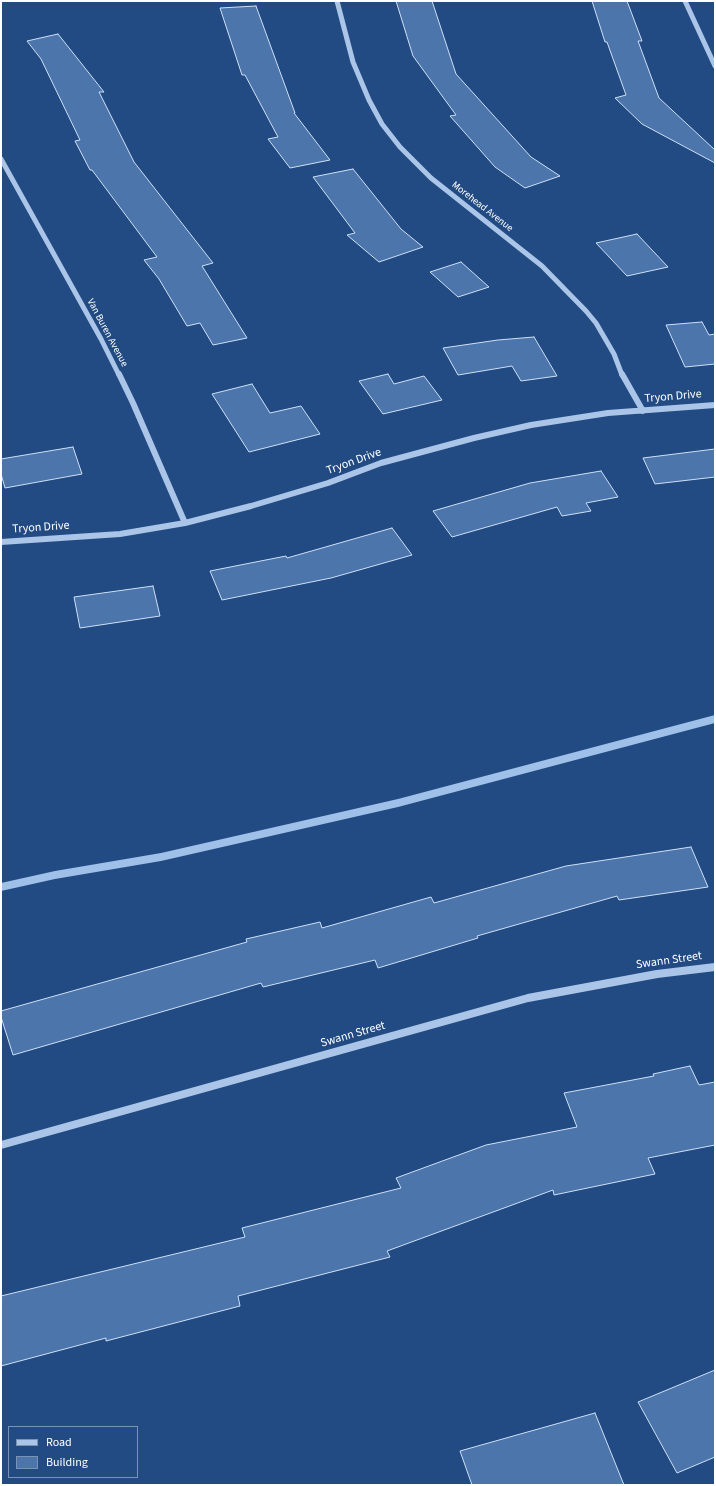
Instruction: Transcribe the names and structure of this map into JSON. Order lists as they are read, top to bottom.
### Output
{
  "streets": {
    "street": [
      "Morehead Avenue",
      "Van Buren Avenue",
      "Tryon Drive",
      "Swann Street"
    ]
  },
  "crossings": [
    ["Morehead Avenue", "Tryon Drive"],
    ["Van Buren Avenue", "Tryon Drive"]
  ],
  "legend": ["Road", "Building"]
}
